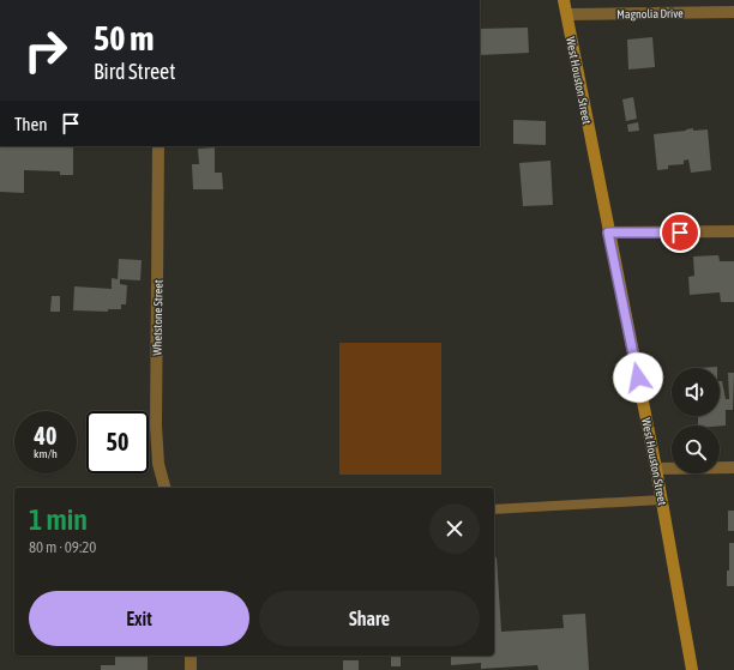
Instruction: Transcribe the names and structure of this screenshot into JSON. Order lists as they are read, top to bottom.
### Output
{
  "streets": {
    "main road": ["West Houston Street"],
    "street": ["Magnolia Drive", "Whetstone Street"]
  },
  "crossings": [
    ["Magnolia Drive", "West Houston Street"]
  ],
  "page": {
    "turn": ["50 m", "Bird Street"],
    "then": "Then",
    "speed": "40 km/h",
    "limit": "50",
    "heading": ["1 min", "80 m · 09:20"],
    "buttons": ["Exit", "Share"]
  }
}
